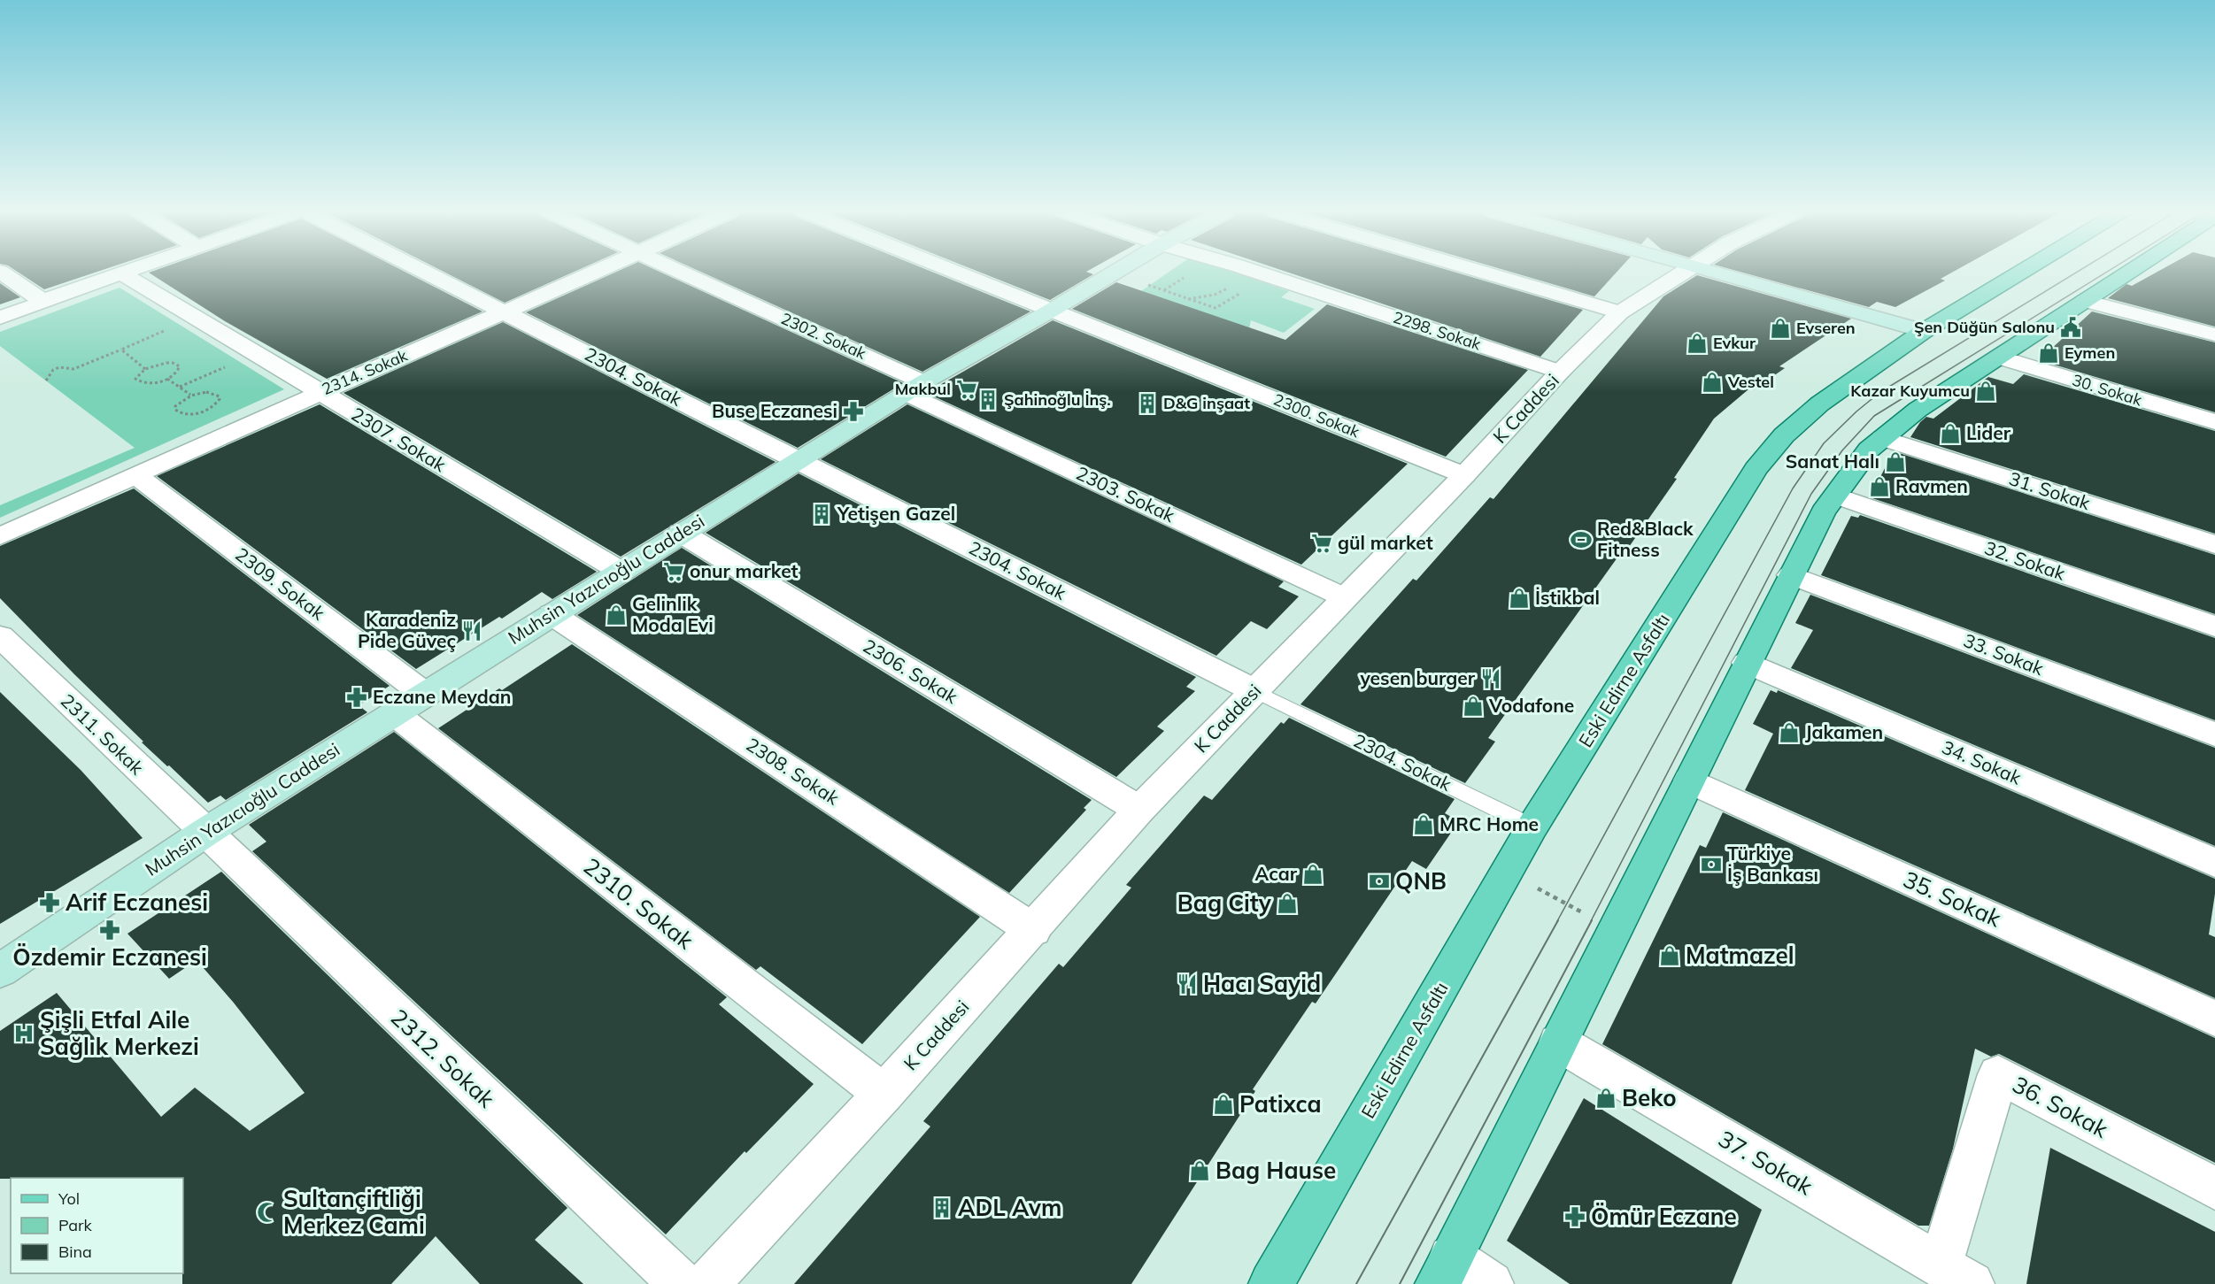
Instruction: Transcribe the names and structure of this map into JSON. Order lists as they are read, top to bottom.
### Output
{
  "streets": {
    "main road": ["Muhsin Yazıcıoğlu Caddesi", "Eski Edirne Asfaltı"],
    "street": [
      "2298. Sokak",
      "2302. Sokak",
      "2314. Sokak",
      "2304. Sokak",
      "30. Sokak",
      "K Caddesi",
      "2300. Sokak",
      "2307. Sokak",
      "31. Sokak",
      "2303. Sokak",
      "32. Sokak",
      "2309. Sokak",
      "33. Sokak",
      "2306. Sokak",
      "2311. Sokak",
      "34. Sokak",
      "2308. Sokak",
      "35. Sokak",
      "2310. Sokak",
      "2312. Sokak",
      "36. Sokak",
      "37. Sokak"
    ]
  },
  "crossings": [
    ["2298. Sokak", "K Caddesi"],
    ["2302. Sokak", "2303. Sokak"],
    ["2302. Sokak", "Muhsin Yazıcıoğlu Caddesi"],
    ["2314. Sokak", "2304. Sokak"],
    ["2314. Sokak", "2307. Sokak"],
    ["2314. Sokak", "2309. Sokak"],
    ["2304. Sokak", "K Caddesi"],
    ["2304. Sokak", "Muhsin Yazıcıoğlu Caddesi"],
    ["2304. Sokak", "Eski Edirne Asfaltı"],
    ["K Caddesi", "2300. Sokak"],
    ["K Caddesi", "2303. Sokak"],
    ["K Caddesi", "2306. Sokak"],
    ["K Caddesi", "2308. Sokak"],
    ["K Caddesi", "2310. Sokak"],
    ["2300. Sokak", "Muhsin Yazıcıoğlu Caddesi"],
    ["2307. Sokak", "Muhsin Yazıcıoğlu Caddesi"],
    ["2303. Sokak", "Muhsin Yazıcıoğlu Caddesi"],
    ["Muhsin Yazıcıoğlu Caddesi", "2309. Sokak"],
    ["Muhsin Yazıcıoğlu Caddesi", "2306. Sokak"],
    ["Muhsin Yazıcıoğlu Caddesi", "2311. Sokak"],
    ["Muhsin Yazıcıoğlu Caddesi", "2308. Sokak"],
    ["Muhsin Yazıcıoğlu Caddesi", "2310. Sokak"],
    ["Muhsin Yazıcıoğlu Caddesi", "2312. Sokak"],
    ["2311. Sokak", "2312. Sokak"],
    ["36. Sokak", "37. Sokak"]
  ],
  "places": {
    "public building": ["Şen Düğün Salonu"],
    "shop": [
      "Evseren",
      "Evkur",
      "Eymen",
      "Vestel",
      "Kazar Kuyumcu",
      "Lider",
      "Sanat Halı",
      "Ravmen",
      "İstikbal",
      "Gelinlik Moda Evi",
      "Vodafone",
      "Jakamen",
      "MRC Home",
      "Acar",
      "Bag City",
      "Matmazel",
      "Beko",
      "Patixca",
      "Bag Hause"
    ],
    "supermarket": ["Makbul", "gül market", "onur market"],
    "building": [
      "Şahinoğlu İnş.",
      "D&G inşaat",
      "Yetişen Gazel",
      "ADL Avm"
    ],
    "pharmacy": [
      "Buse Eczanesi",
      "Eczane Meydan",
      "Arif Eczanesi",
      "Özdemir Eczanesi",
      "Ömür Eczane"
    ],
    "sports": ["Red&Black Fitness"],
    "restaurant": ["Karadeniz Pide Güveç", "yesen burger", "Hacı Sayid"],
    "bank": ["Türkiye İş Bankası", "QNB"],
    "hospital": ["Şişli Etfal Aile Sağlık Merkezi"],
    "mosque": ["Sultançiftliği Merkez Cami"]
  },
  "legend": ["Yol", "Park", "Bina"]
}
